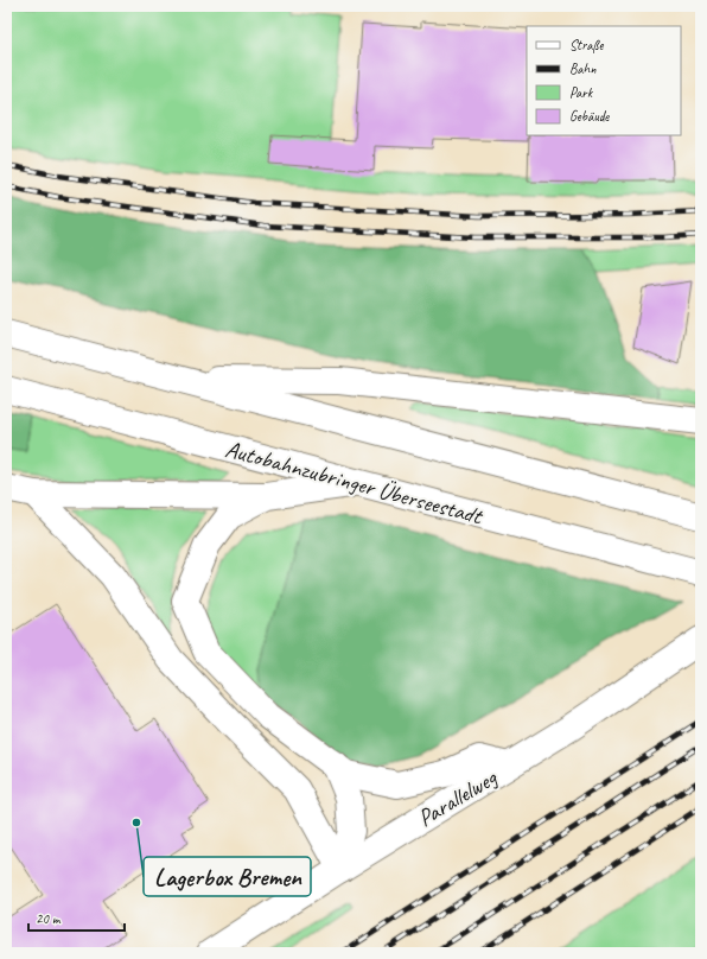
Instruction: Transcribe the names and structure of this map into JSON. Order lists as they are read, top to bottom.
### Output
{
  "streets": {
    "main road": ["Autobahnzubringer Überseestadt", "Parallelweg"]
  },
  "places": ["Lagerbox Bremen"],
  "legend": [
    "Straße",
    "Bahn",
    "Park",
    "Gebäude"
  ],
  "scale_bar": "20 m"
}
